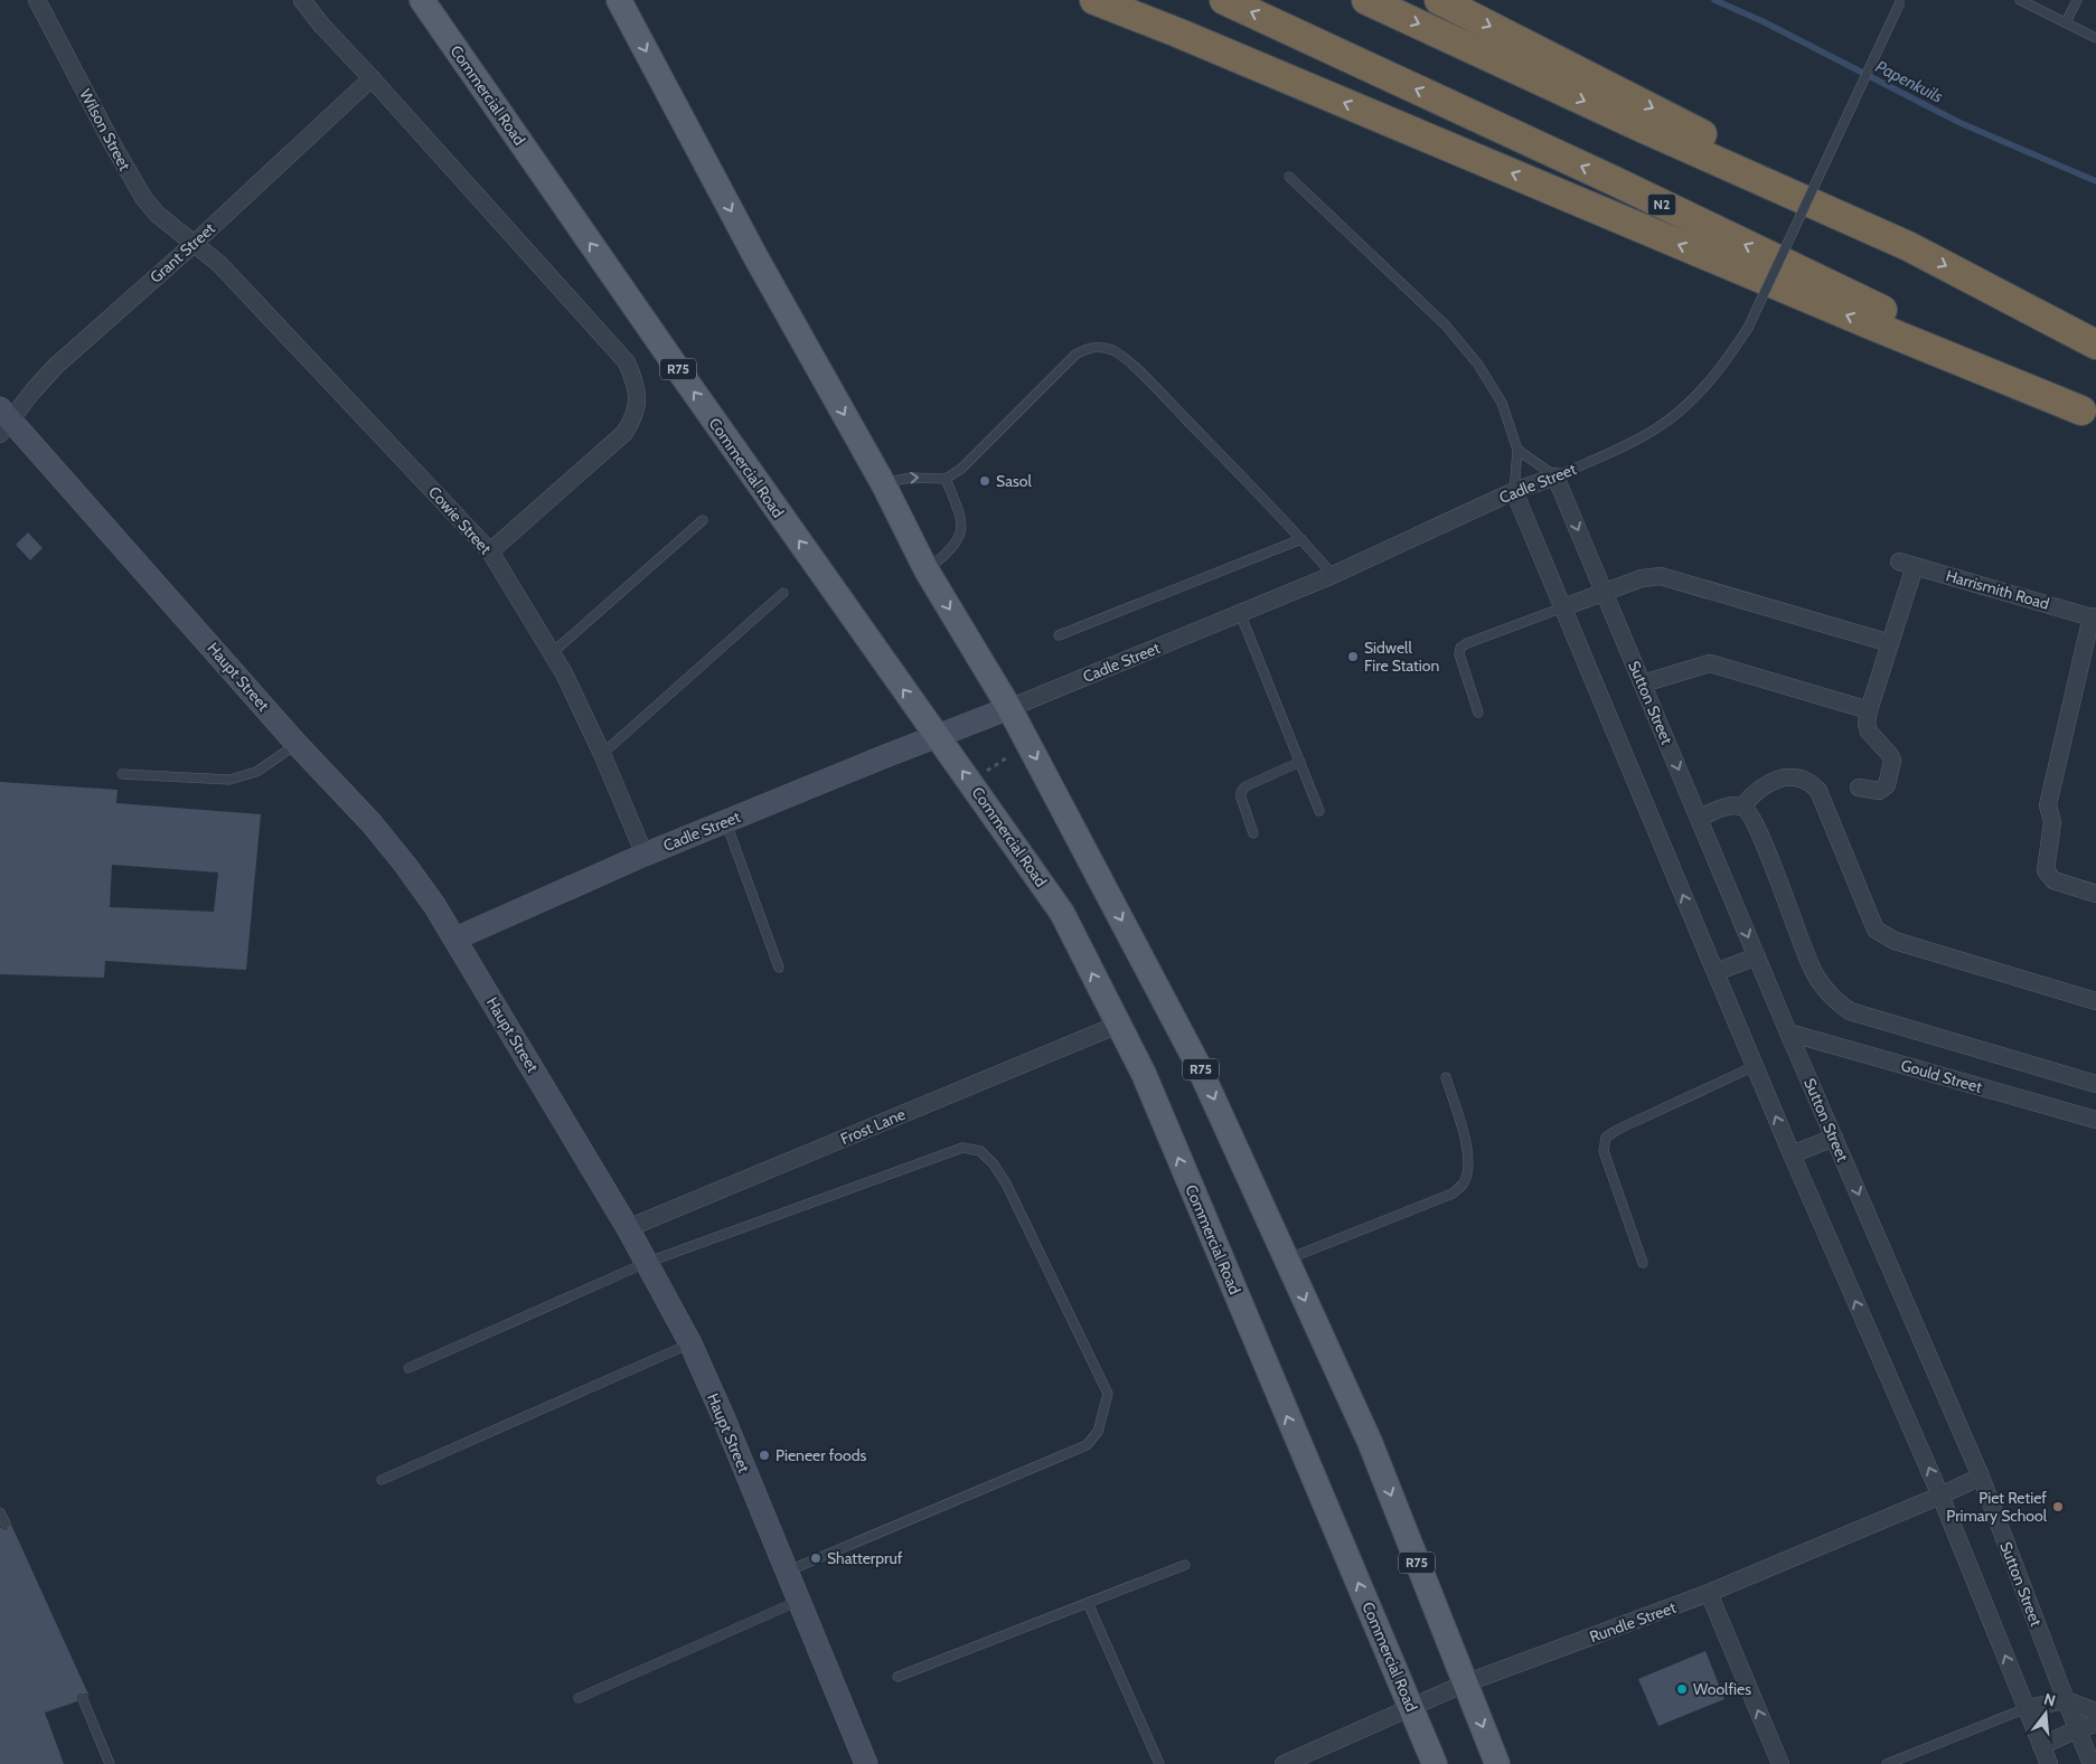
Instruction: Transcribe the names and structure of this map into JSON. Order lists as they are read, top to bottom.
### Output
{
  "streets": {
    "highway": ["N2"],
    "main road": ["Commercial Road", "R75"],
    "street": [
      "Wilson Street",
      "Grant Street",
      "Cadle Street",
      "Cowie Street",
      "Harrismith Road",
      "Haupt Street",
      "Sutton Street",
      "Gould Street",
      "Frost Lane",
      "Rundle Street"
    ]
  },
  "crossings": [
    ["Commercial Road", "Cadle Street"],
    ["Commercial Road", "Frost Lane"],
    ["Commercial Road", "Rundle Street"],
    ["Wilson Street", "Grant Street"],
    ["Wilson Street", "Cowie Street"],
    ["Grant Street", "Cowie Street"],
    ["Grant Street", "Haupt Street"],
    ["R75", "Cadle Street"],
    ["R75", "Rundle Street"],
    ["Cadle Street", "Cowie Street"],
    ["Cadle Street", "Haupt Street"],
    ["Cadle Street", "Sutton Street"],
    ["Haupt Street", "Frost Lane"],
    ["Sutton Street", "Gould Street"],
    ["Sutton Street", "Rundle Street"]
  ],
  "water": ["Papenkuils"],
  "places": [
    "Sasol",
    "Sidwell Fire Station",
    "Pieneer foods",
    "Piet Retief Primary School",
    "Shatterpruf",
    "Woolfies"
  ],
  "north": "top"
}
